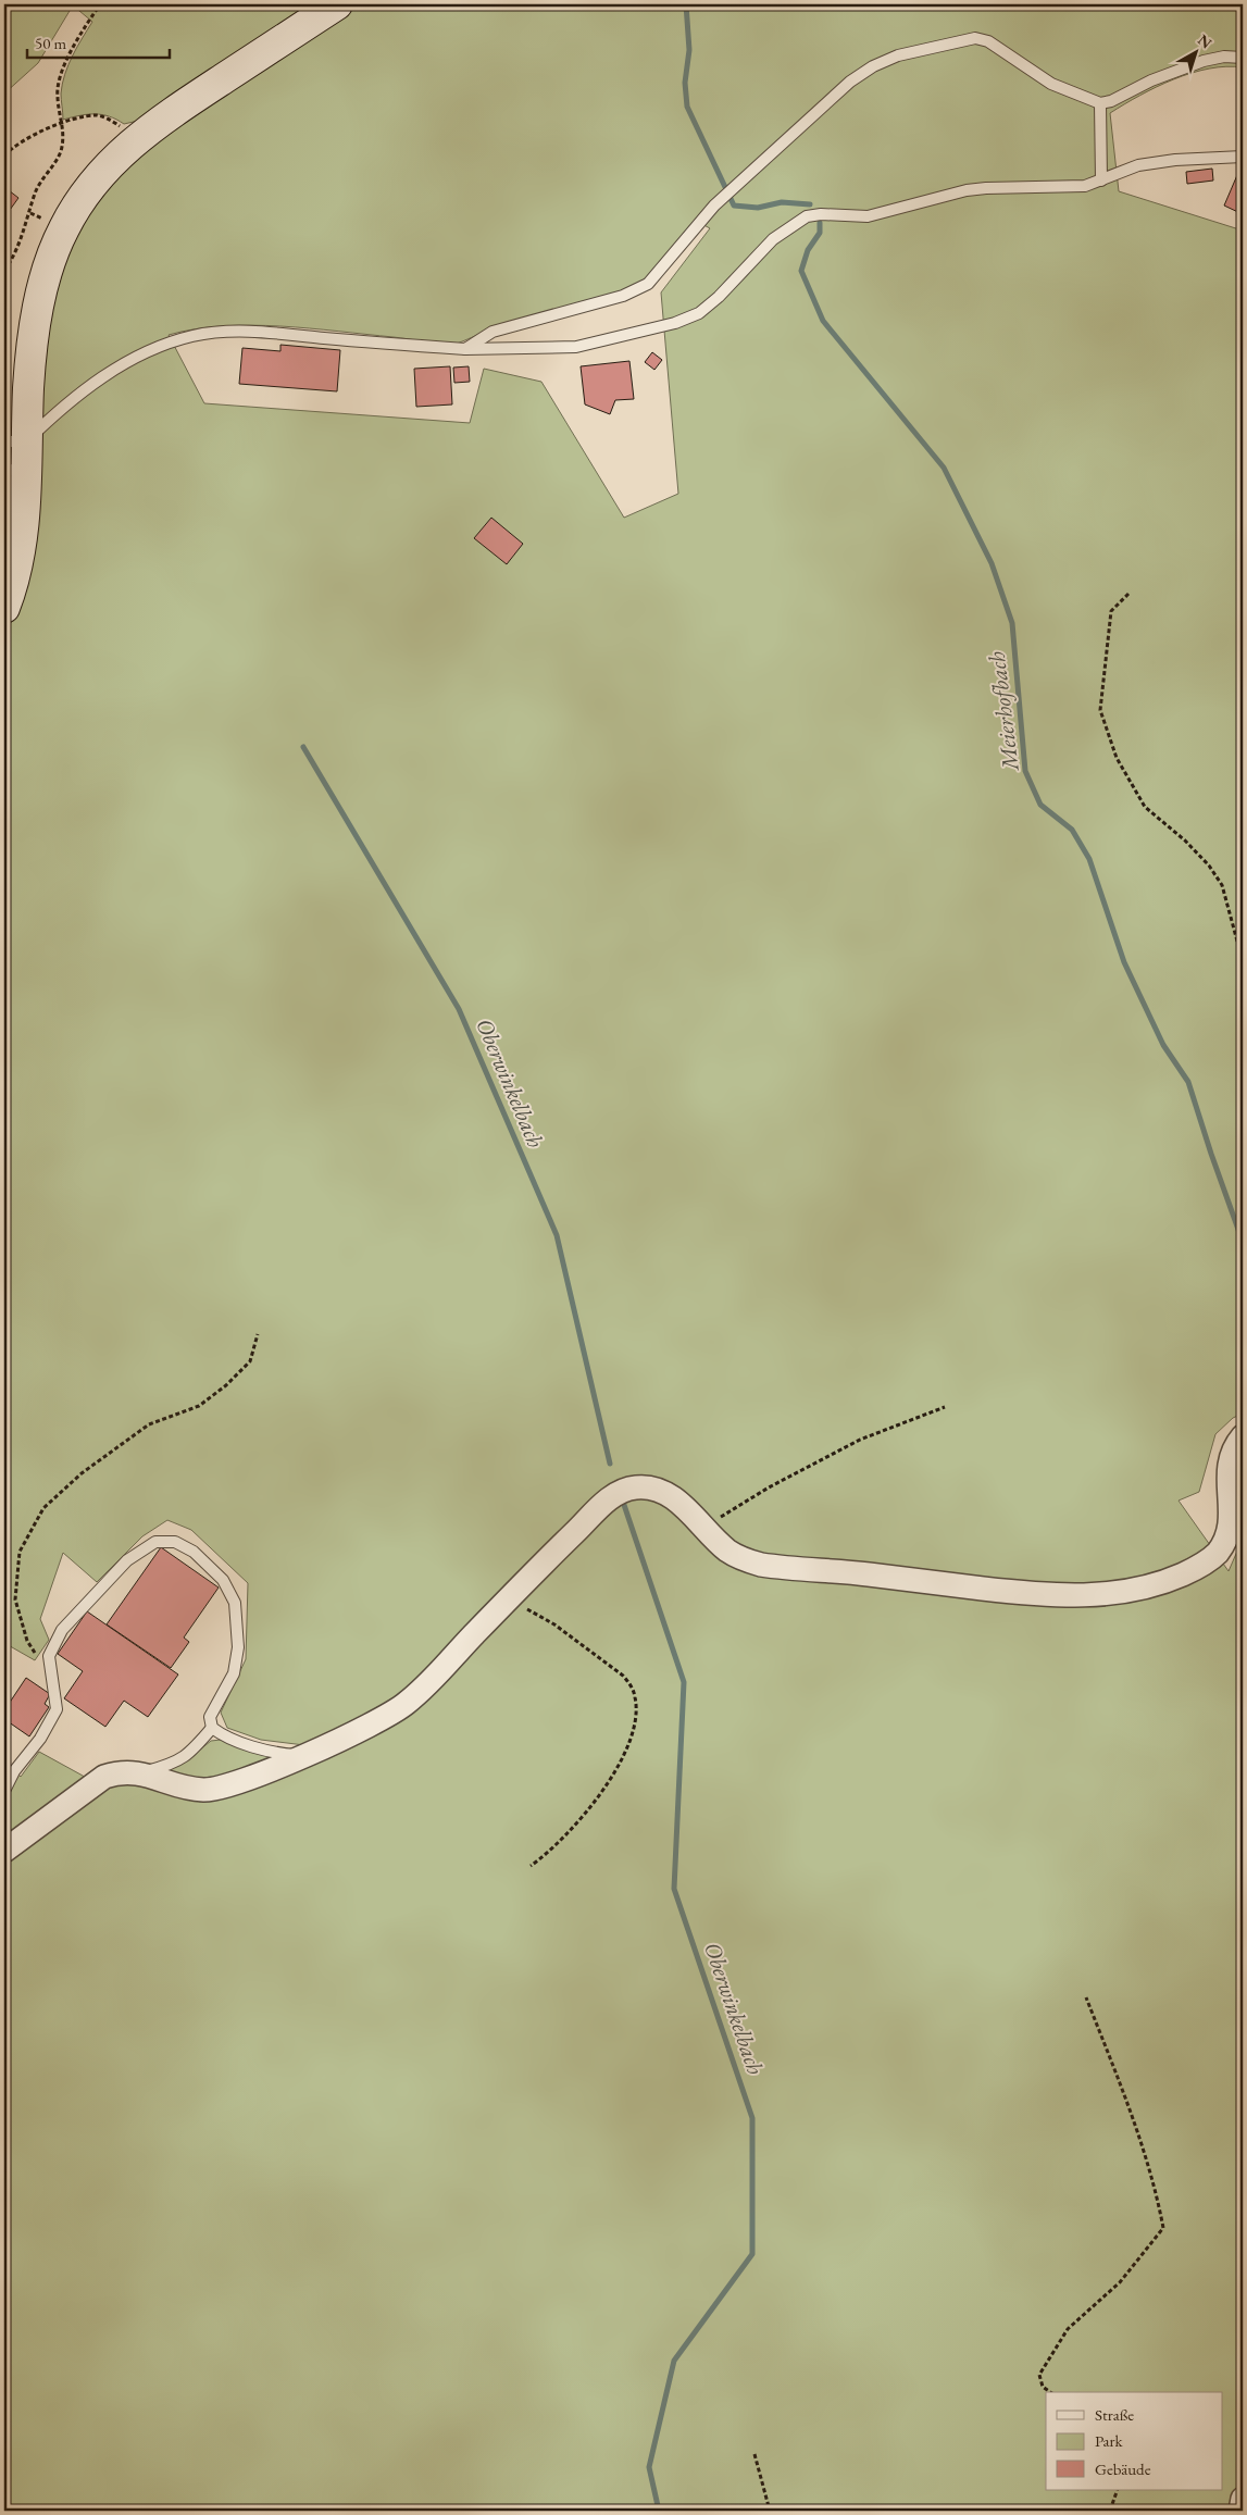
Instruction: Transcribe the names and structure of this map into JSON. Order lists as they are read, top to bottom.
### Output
{
  "water": ["Meierhofbach", "Oberwinkelbach"],
  "legend": ["Straße", "Park", "Gebäude"],
  "scale_bar": "50 m",
  "north": "top right"
}
